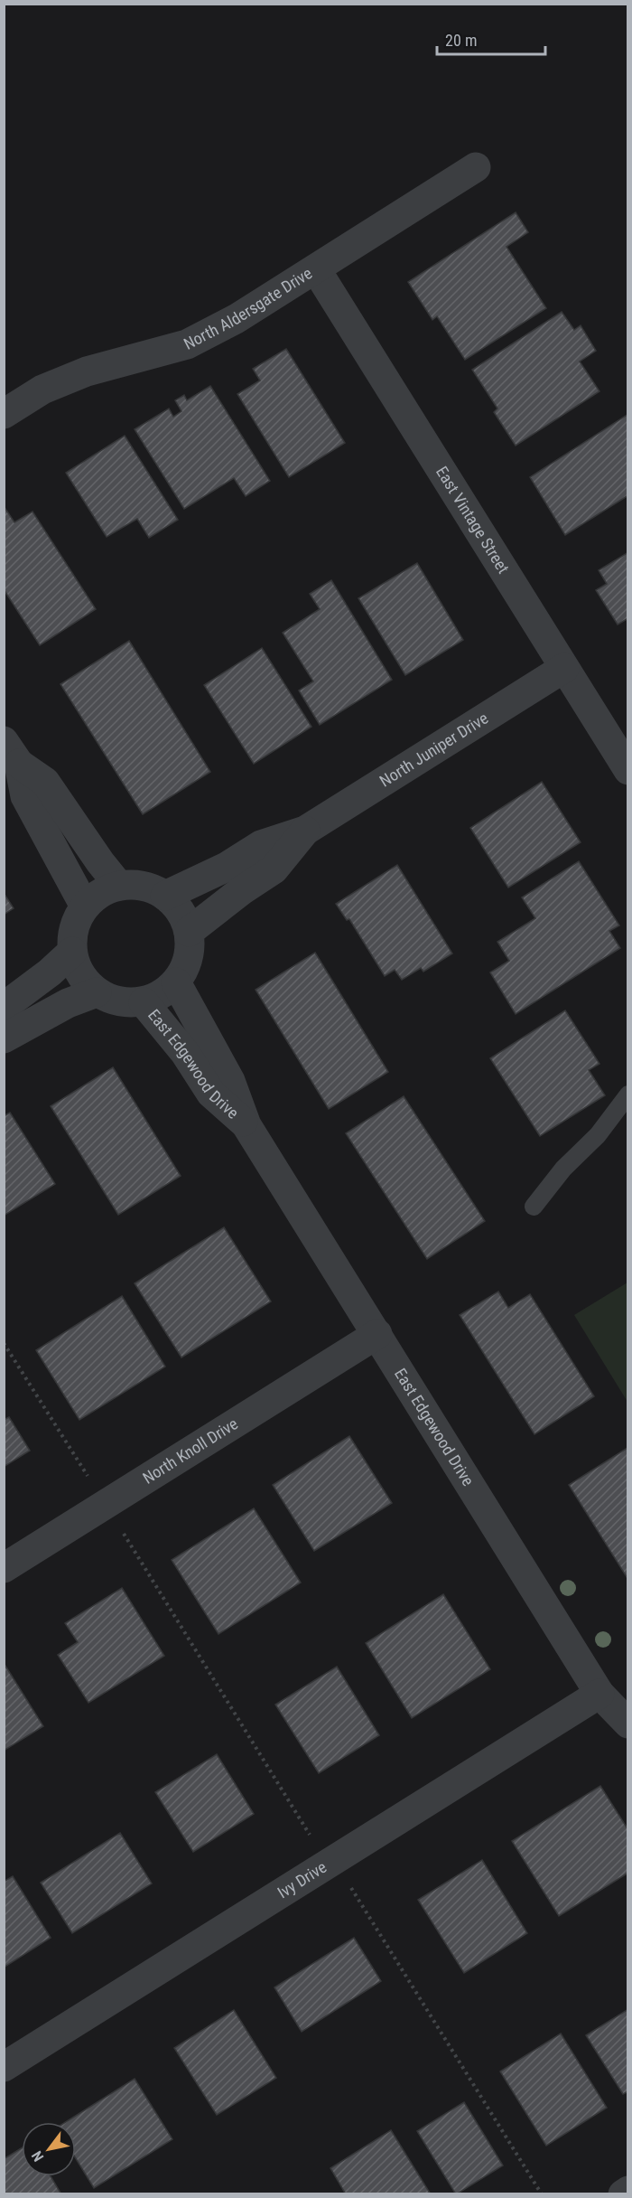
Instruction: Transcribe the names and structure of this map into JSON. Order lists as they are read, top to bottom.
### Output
{
  "streets": {
    "street": [
      "North Aldersgate Drive",
      "East Vintage Street",
      "North Juniper Drive",
      "East Edgewood Drive",
      "North Knoll Drive",
      "Ivy Drive"
    ]
  },
  "crossings": [
    ["North Aldersgate Drive", "East Vintage Street"],
    ["East Vintage Street", "North Juniper Drive"],
    ["North Juniper Drive", "East Edgewood Drive"],
    ["East Edgewood Drive", "North Knoll Drive"],
    ["East Edgewood Drive", "Ivy Drive"]
  ],
  "scale_bar": "20 m",
  "north": "bottom left"
}
